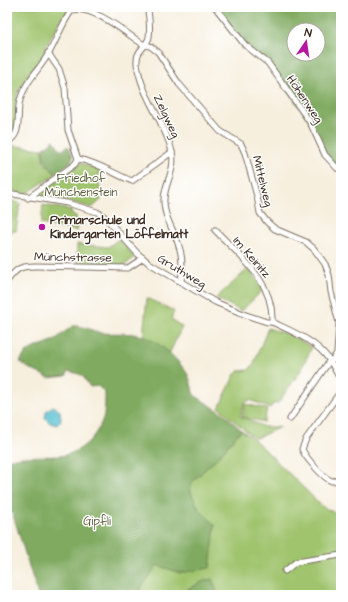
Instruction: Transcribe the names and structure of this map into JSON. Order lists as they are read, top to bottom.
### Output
{
  "streets": {
    "street": [
      "Höhenweg",
      "Zelgweg",
      "Mittelweg",
      "Münchstrasse",
      "Im Keinitz",
      "Gruthweg"
    ]
  },
  "crossings": [
    ["Zelgweg", "Mittelweg"],
    ["Zelgweg", "Gruthweg"],
    ["Mittelweg", "Gruthweg"],
    ["Münchstrasse", "Gruthweg"],
    ["Im Keinitz", "Gruthweg"]
  ],
  "parks": ["Friedhof Münchenstein", "Gipfli"],
  "places": ["Primarschule und Kindergarten Löffelmatt"],
  "north": "top"
}
